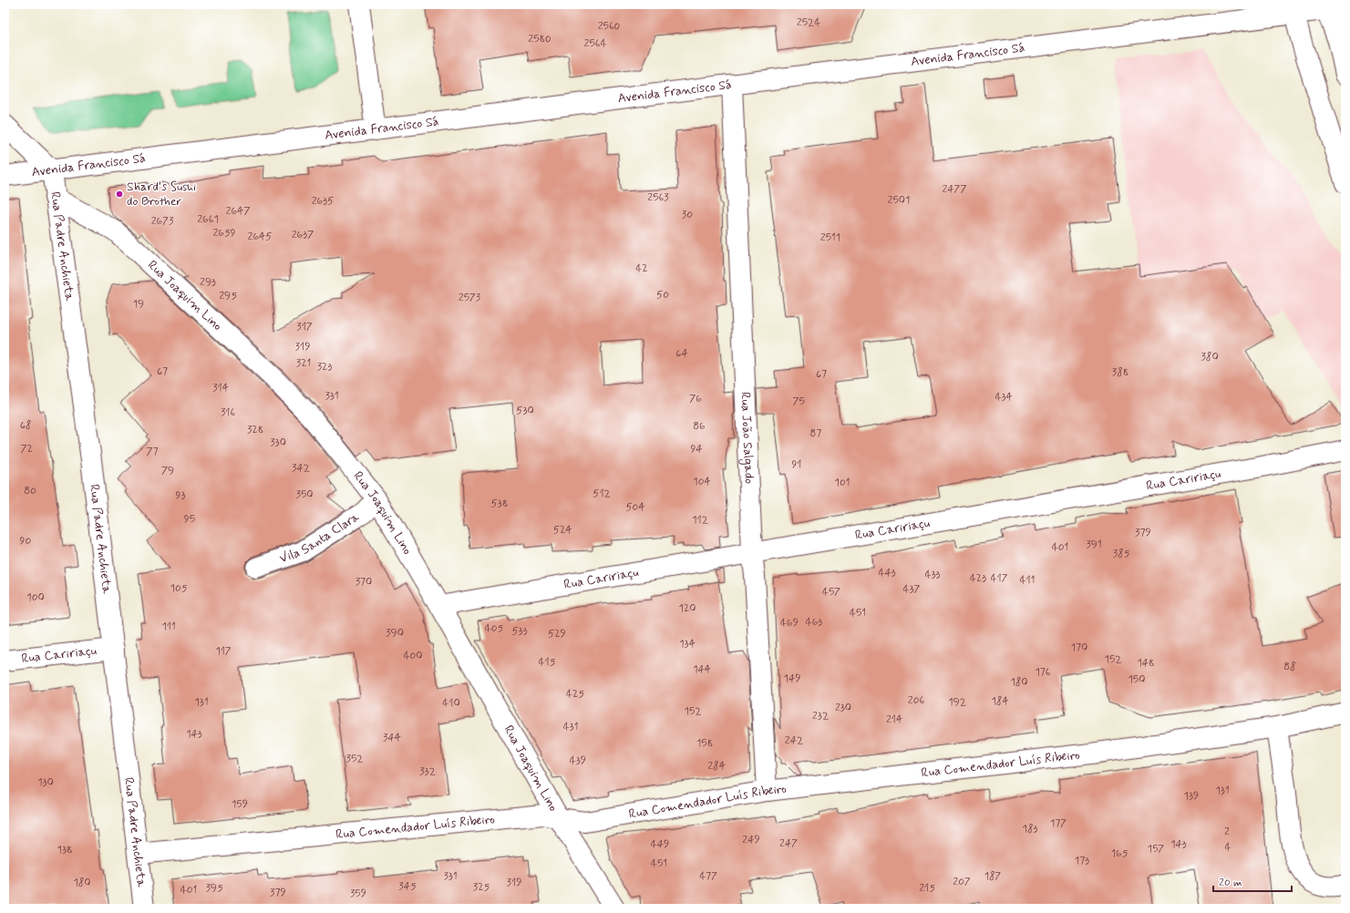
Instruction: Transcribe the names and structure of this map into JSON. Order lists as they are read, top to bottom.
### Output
{
  "streets": {
    "street": [
      "Avenida Francisco Sá",
      "Rua Padre Anchieta",
      "Rua Joaquim Lino",
      "Rua João Salgado",
      "Rua Caririaçu",
      "Vila Santa Clara",
      "Rua Comendador Luís Ribeiro"
    ]
  },
  "crossings": [
    ["Avenida Francisco Sá", "Rua Padre Anchieta"],
    ["Avenida Francisco Sá", "Rua João Salgado"],
    ["Rua Padre Anchieta", "Rua Joaquim Lino"],
    ["Rua Padre Anchieta", "Rua Caririaçu"],
    ["Rua Padre Anchieta", "Rua Comendador Luís Ribeiro"],
    ["Rua Joaquim Lino", "Rua Caririaçu"],
    ["Rua Joaquim Lino", "Vila Santa Clara"],
    ["Rua Joaquim Lino", "Rua Comendador Luís Ribeiro"],
    ["Rua João Salgado", "Rua Caririaçu"],
    ["Rua João Salgado", "Rua Comendador Luís Ribeiro"]
  ],
  "places": ["Shard's Sushi do Brother"],
  "house_numbers": [
    "2524",
    "2560",
    "2580",
    "2564",
    "2477",
    "2563",
    "2501",
    "2635",
    "2647",
    "30",
    "2661",
    "2673",
    "2659",
    "2637",
    "2645",
    "2511",
    "42",
    "293",
    "50",
    "295",
    "2573",
    "19",
    "317",
    "319",
    "64",
    "380",
    "321",
    "323",
    "67",
    "388",
    "67",
    "314",
    "331",
    "434",
    "76",
    "75",
    "530",
    "316",
    "68",
    "86",
    "328",
    "87",
    "330",
    "72",
    "94",
    "77",
    "91",
    "342",
    "79",
    "104",
    "101",
    "80",
    "512",
    "350",
    "93",
    "538",
    "504",
    "95",
    "112",
    "524",
    "379",
    "90",
    "391",
    "401",
    "385",
    "443",
    "433",
    "423",
    "417",
    "411",
    "370",
    "105",
    "437",
    "457",
    "100",
    "120",
    "451",
    "463",
    "469",
    "111",
    "405",
    "533",
    "390",
    "529",
    "134",
    "170",
    "117",
    "400",
    "152",
    "415",
    "148",
    "88",
    "144",
    "176",
    "149",
    "150",
    "180",
    "425",
    "206",
    "184",
    "131",
    "192",
    "410",
    "230",
    "152",
    "232",
    "214",
    "431",
    "143",
    "344",
    "242",
    "158",
    "352",
    "439",
    "284",
    "332",
    "130",
    "131",
    "139",
    "159",
    "177",
    "183",
    "2",
    "249",
    "247",
    "449",
    "143",
    "4",
    "157",
    "138",
    "165",
    "173",
    "451",
    "331",
    "477",
    "187",
    "207",
    "180",
    "319",
    "345",
    "325",
    "395",
    "215",
    "401",
    "379",
    "359"
  ],
  "scale_bar": "20 m"
}
